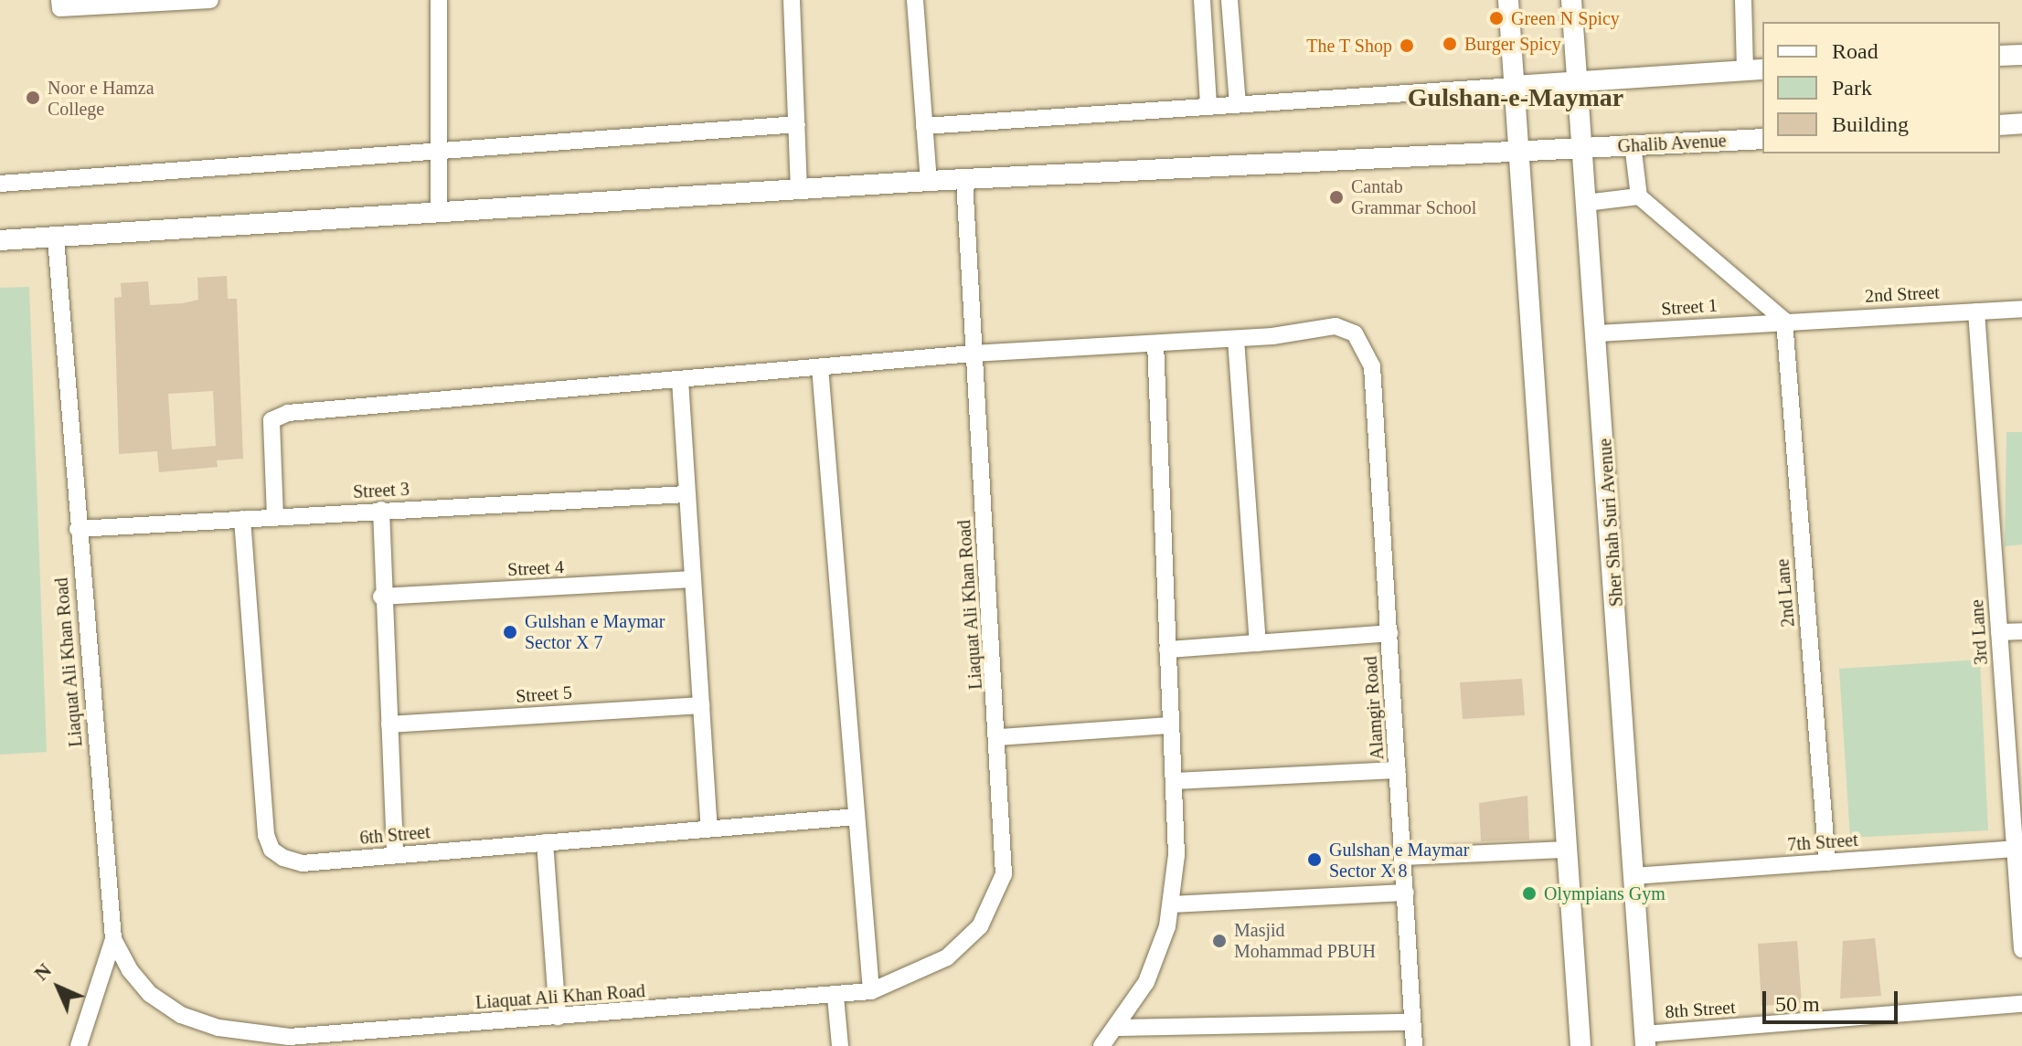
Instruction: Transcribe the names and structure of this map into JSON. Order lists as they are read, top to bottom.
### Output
{
  "streets": {
    "street": [
      "Ghalib Avenue",
      "2nd Street",
      "Street 1",
      "Street 3",
      "Sher Shah Suri Avenue",
      "Street 4",
      "2nd Lane",
      "Liaquat Ali Khan Road",
      "3rd Lane",
      "Street 5",
      "Alamgir Road",
      "6th Street",
      "7th Street",
      "8th Street"
    ]
  },
  "crossings": [
    ["Ghalib Avenue", "Sher Shah Suri Avenue"],
    ["Ghalib Avenue", "Liaquat Ali Khan Road"],
    ["2nd Street", "Street 1"],
    ["2nd Street", "2nd Lane"],
    ["2nd Street", "3rd Lane"],
    ["Street 1", "Sher Shah Suri Avenue"],
    ["Street 1", "2nd Lane"],
    ["Street 3", "Liaquat Ali Khan Road"],
    ["Street 3", "6th Street"],
    ["Sher Shah Suri Avenue", "7th Street"],
    ["Sher Shah Suri Avenue", "8th Street"],
    ["2nd Lane", "7th Street"],
    ["3rd Lane", "7th Street"]
  ],
  "districts": ["Gulshan-e-Maymar"],
  "places": [
    "Green N Spicy",
    "Burger Spicy",
    "The T Shop",
    "Noor e Hamza College",
    "Cantab Grammar School",
    "Gulshan e Maymar Sector X 7",
    "Gulshan e Maymar Sector X 8",
    "Olympians Gym",
    "Masjid Mohammad PBUH"
  ],
  "legend": ["Road", "Park", "Building"],
  "scale_bar": "50 m",
  "north": "top left"
}
